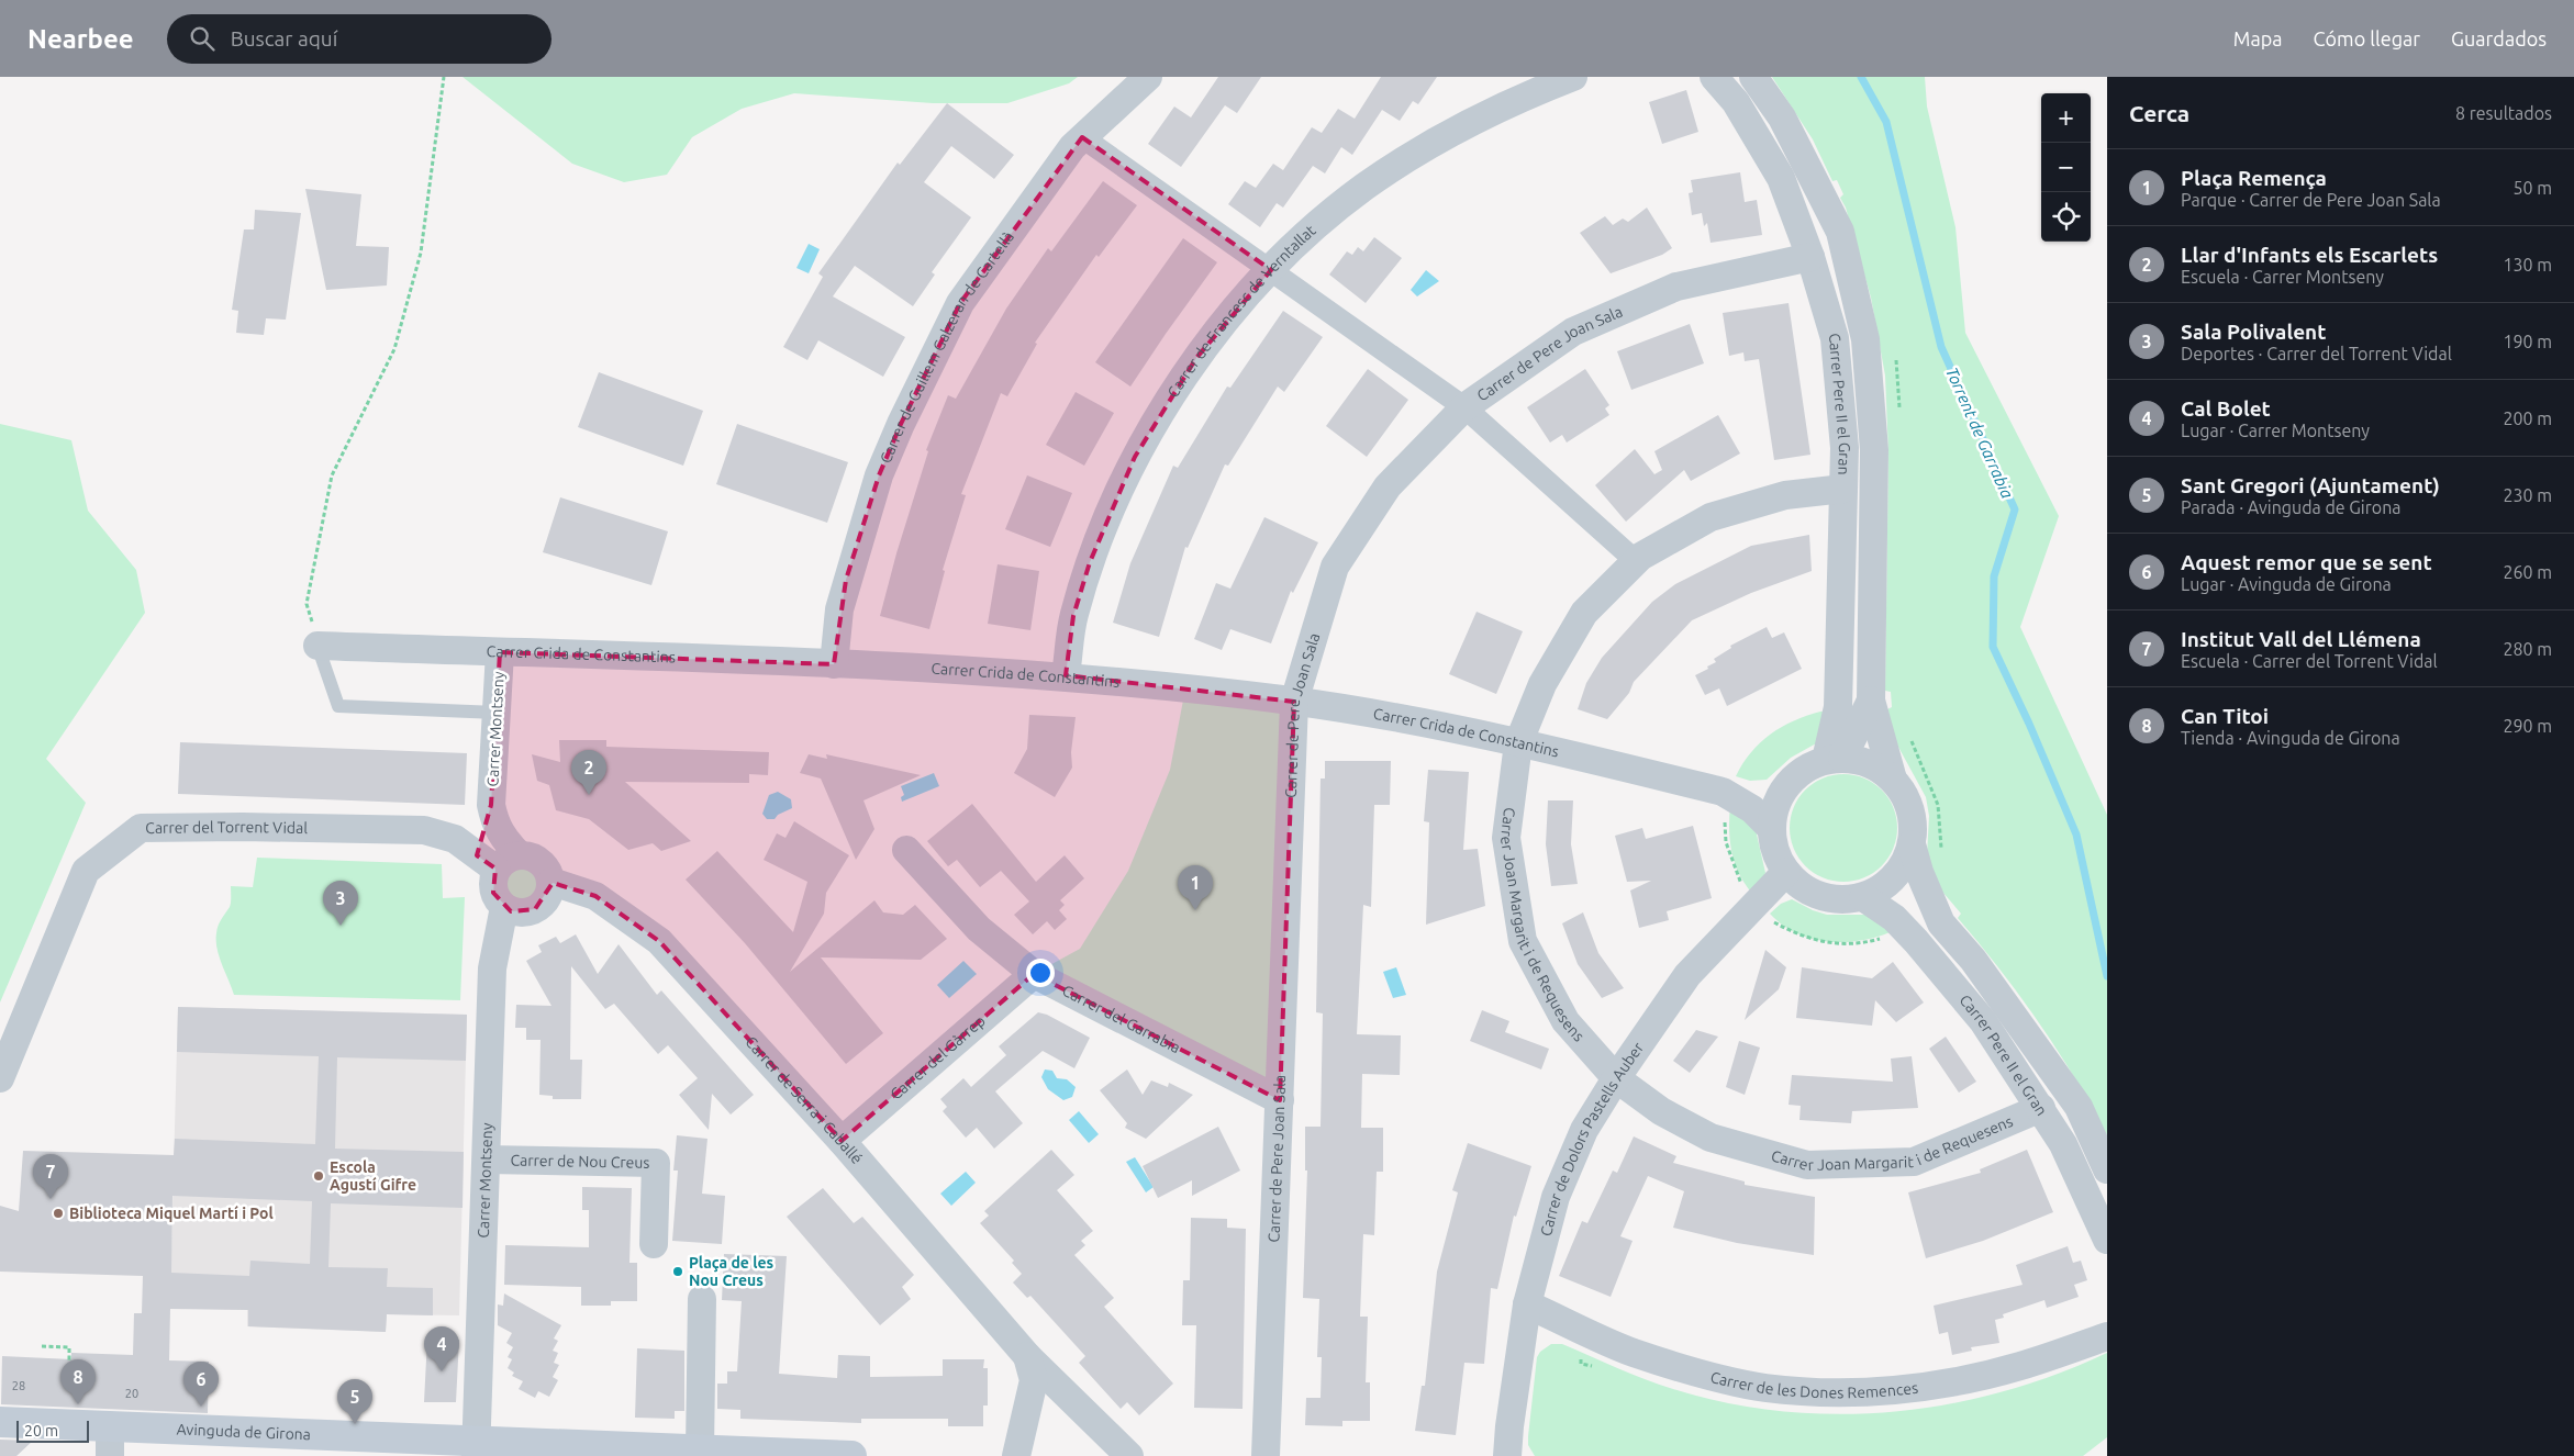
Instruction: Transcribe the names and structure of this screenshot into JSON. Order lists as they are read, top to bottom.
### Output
{
  "streets": {
    "main road": ["Avinguda de Girona"],
    "street": [
      "Carrer de Francesc de Verntallat",
      "Carrer de Guillem Galzeran de Cartellà",
      "Carrer de Pere Joan Sala",
      "Carrer Pere II el Gran",
      "Carrer Crida de Constantins",
      "Carrer Montseny",
      "Carrer del Torrent Vidal",
      "Carrer Joan Margarit i de Requesens",
      "Carrer del Garrabia",
      "Carrer del Gàrrep",
      "Carrer de Serra i Caballé",
      "Carrer de Dolors Pastells Auber",
      "Carrer de Nou Creus",
      "Carrer de les Dones Remences"
    ]
  },
  "crossings": [
    ["Carrer de Francesc de Verntallat", "Carrer Crida de Constantins"],
    ["Carrer de Guillem Galzeran de Cartellà", "Carrer Crida de Constantins"],
    ["Carrer de Pere Joan Sala", "Carrer Pere II el Gran"],
    ["Carrer de Pere Joan Sala", "Carrer Crida de Constantins"],
    ["Carrer de Pere Joan Sala", "Carrer del Garrabia"],
    ["Carrer Pere II el Gran", "Carrer Crida de Constantins"],
    ["Carrer Pere II el Gran", "Carrer Joan Margarit i de Requesens"],
    ["Carrer Pere II el Gran", "Carrer de Dolors Pastells Auber"],
    ["Carrer Crida de Constantins", "Carrer Montseny"],
    ["Carrer Crida de Constantins", "Carrer Joan Margarit i de Requesens"],
    ["Carrer Crida de Constantins", "Carrer de Dolors Pastells Auber"],
    ["Carrer Montseny", "Carrer del Torrent Vidal"],
    ["Carrer Montseny", "Carrer de Serra i Caballé"],
    ["Carrer Montseny", "Carrer de Nou Creus"],
    ["Carrer Montseny", "Avinguda de Girona"],
    ["Carrer del Torrent Vidal", "Carrer de Serra i Caballé"],
    ["Carrer Joan Margarit i de Requesens", "Carrer de Dolors Pastells Auber"],
    ["Carrer del Garrabia", "Carrer del Gàrrep"],
    ["Carrer del Gàrrep", "Carrer de Serra i Caballé"],
    ["Carrer de Dolors Pastells Auber", "Carrer de les Dones Remences"]
  ],
  "water": ["Torrent de Garrabia"],
  "places": ["Escola Agustí Gifre", "Biblioteca Miquel Martí i Pol", "Plaça de les Nou Creus"],
  "house_numbers": ["28", "20"],
  "scale_bar": "20 m",
  "page": {
    "header": "Nearbee",
    "search": "Buscar aquí",
    "nav": ["Mapa", "Cómo llegar", "Guardados"],
    "heading": ["Cerca", "8 resultados"],
    "map_buttons": ["+", "−"],
    "list": [
      {
        "mark": "1",
        "name": "Plaça Remença",
        "note": "Parque · Carrer de Pere Joan Sala",
        "value": "50 m"
      },
      {
        "mark": "2",
        "name": "Llar d'Infants els Escarlets",
        "note": "Escuela · Carrer Montseny",
        "value": "130 m"
      },
      {
        "mark": "3",
        "name": "Sala Polivalent",
        "note": "Deportes · Carrer del Torrent Vidal",
        "value": "190 m"
      },
      {
        "mark": "4",
        "name": "Cal Bolet",
        "note": "Lugar · Carrer Montseny",
        "value": "200 m"
      },
      {
        "mark": "5",
        "name": "Sant Gregori (Ajuntament)",
        "note": "Parada · Avinguda de Girona",
        "value": "230 m"
      },
      {
        "mark": "6",
        "name": "Aquest remor que se sent",
        "note": "Lugar · Avinguda de Girona",
        "value": "260 m"
      },
      {
        "mark": "7",
        "name": "Institut Vall del Llémena",
        "note": "Escuela · Carrer del Torrent Vidal",
        "value": "280 m"
      },
      {
        "mark": "8",
        "name": "Can Titoi",
        "note": "Tienda · Avinguda de Girona",
        "value": "290 m"
      }
    ],
    "pins": [
      "2",
      "1",
      "3",
      "7",
      "4",
      "8",
      "6",
      "5"
    ],
    "scale": "20 m"
  }
}
